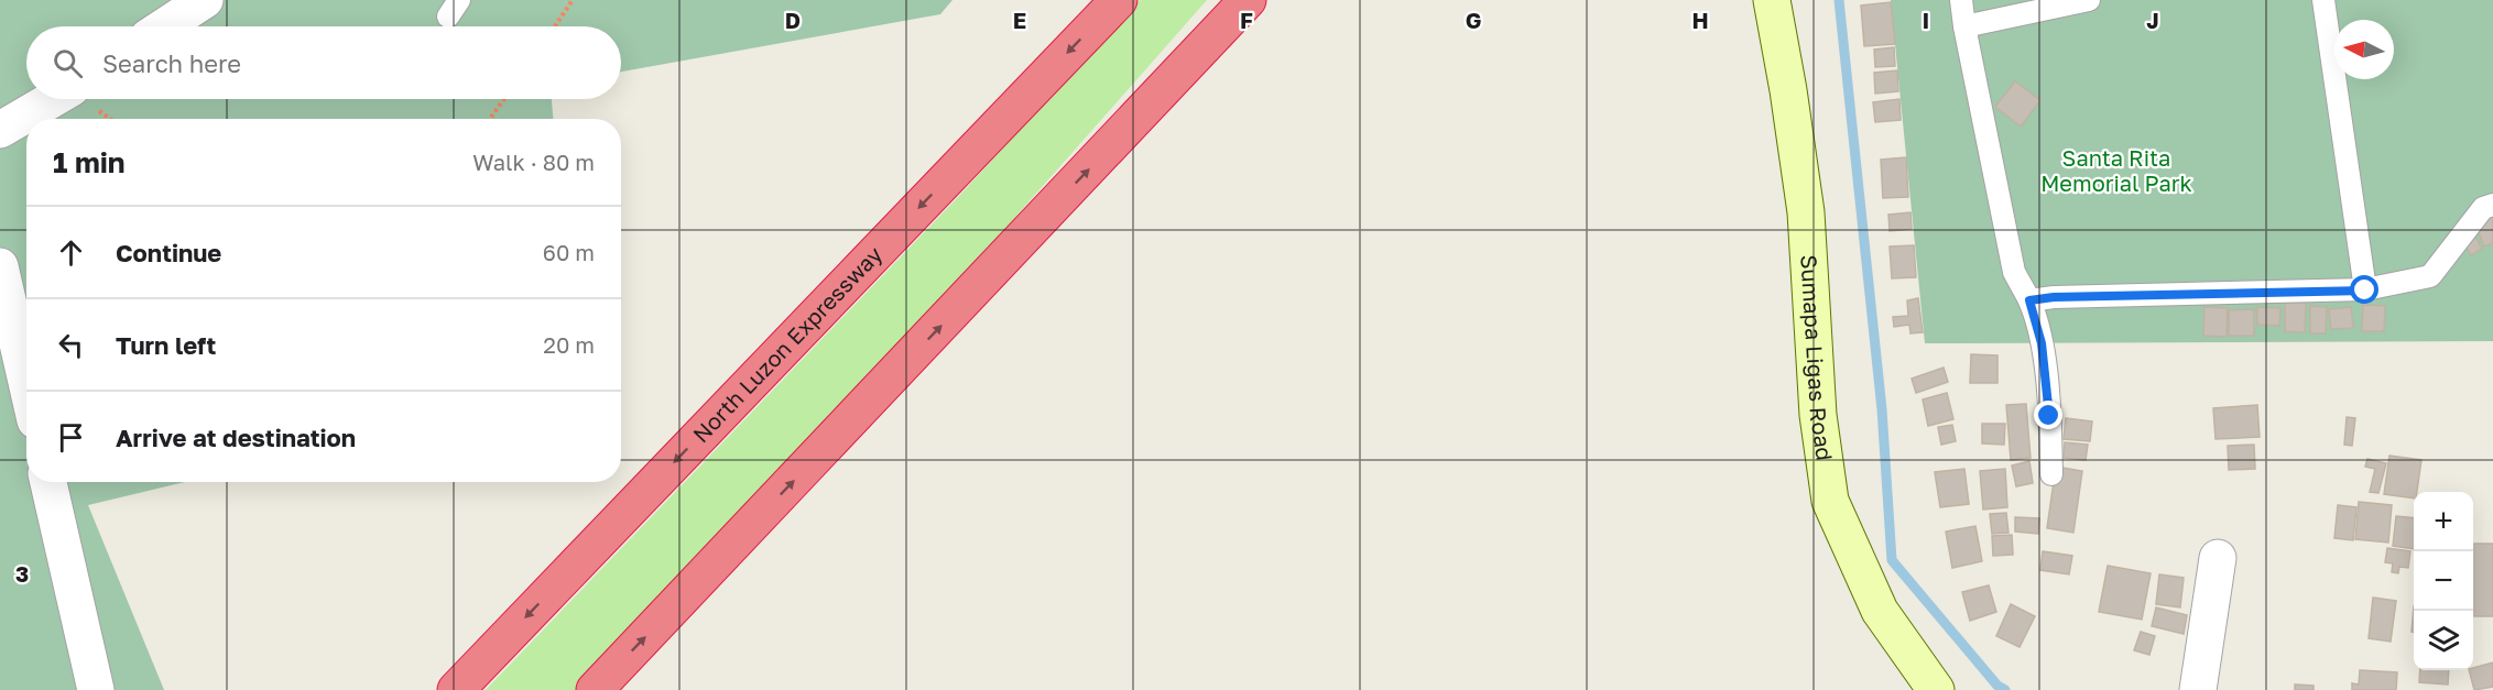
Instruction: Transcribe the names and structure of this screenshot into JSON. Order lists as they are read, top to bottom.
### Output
{
  "streets": {
    "highway": ["North Luzon Expressway"],
    "main road": ["Sumapa Ligas Road"]
  },
  "parks": ["Santa Rita Memorial Park"],
  "north": "left",
  "page": {
    "search": "Search here",
    "heading": ["1 min", "Walk · 80 m"],
    "list": [
      ["Continue", "60 m"],
      ["Turn left", "20 m"],
      "Arrive at destination"
    ],
    "map_buttons": ["+", "−"]
  },
  "grid": {
    "columns": [
      "D",
      "E",
      "F",
      "G",
      "H",
      "I",
      "J"
    ],
    "rows": ["3"]
  }
}
